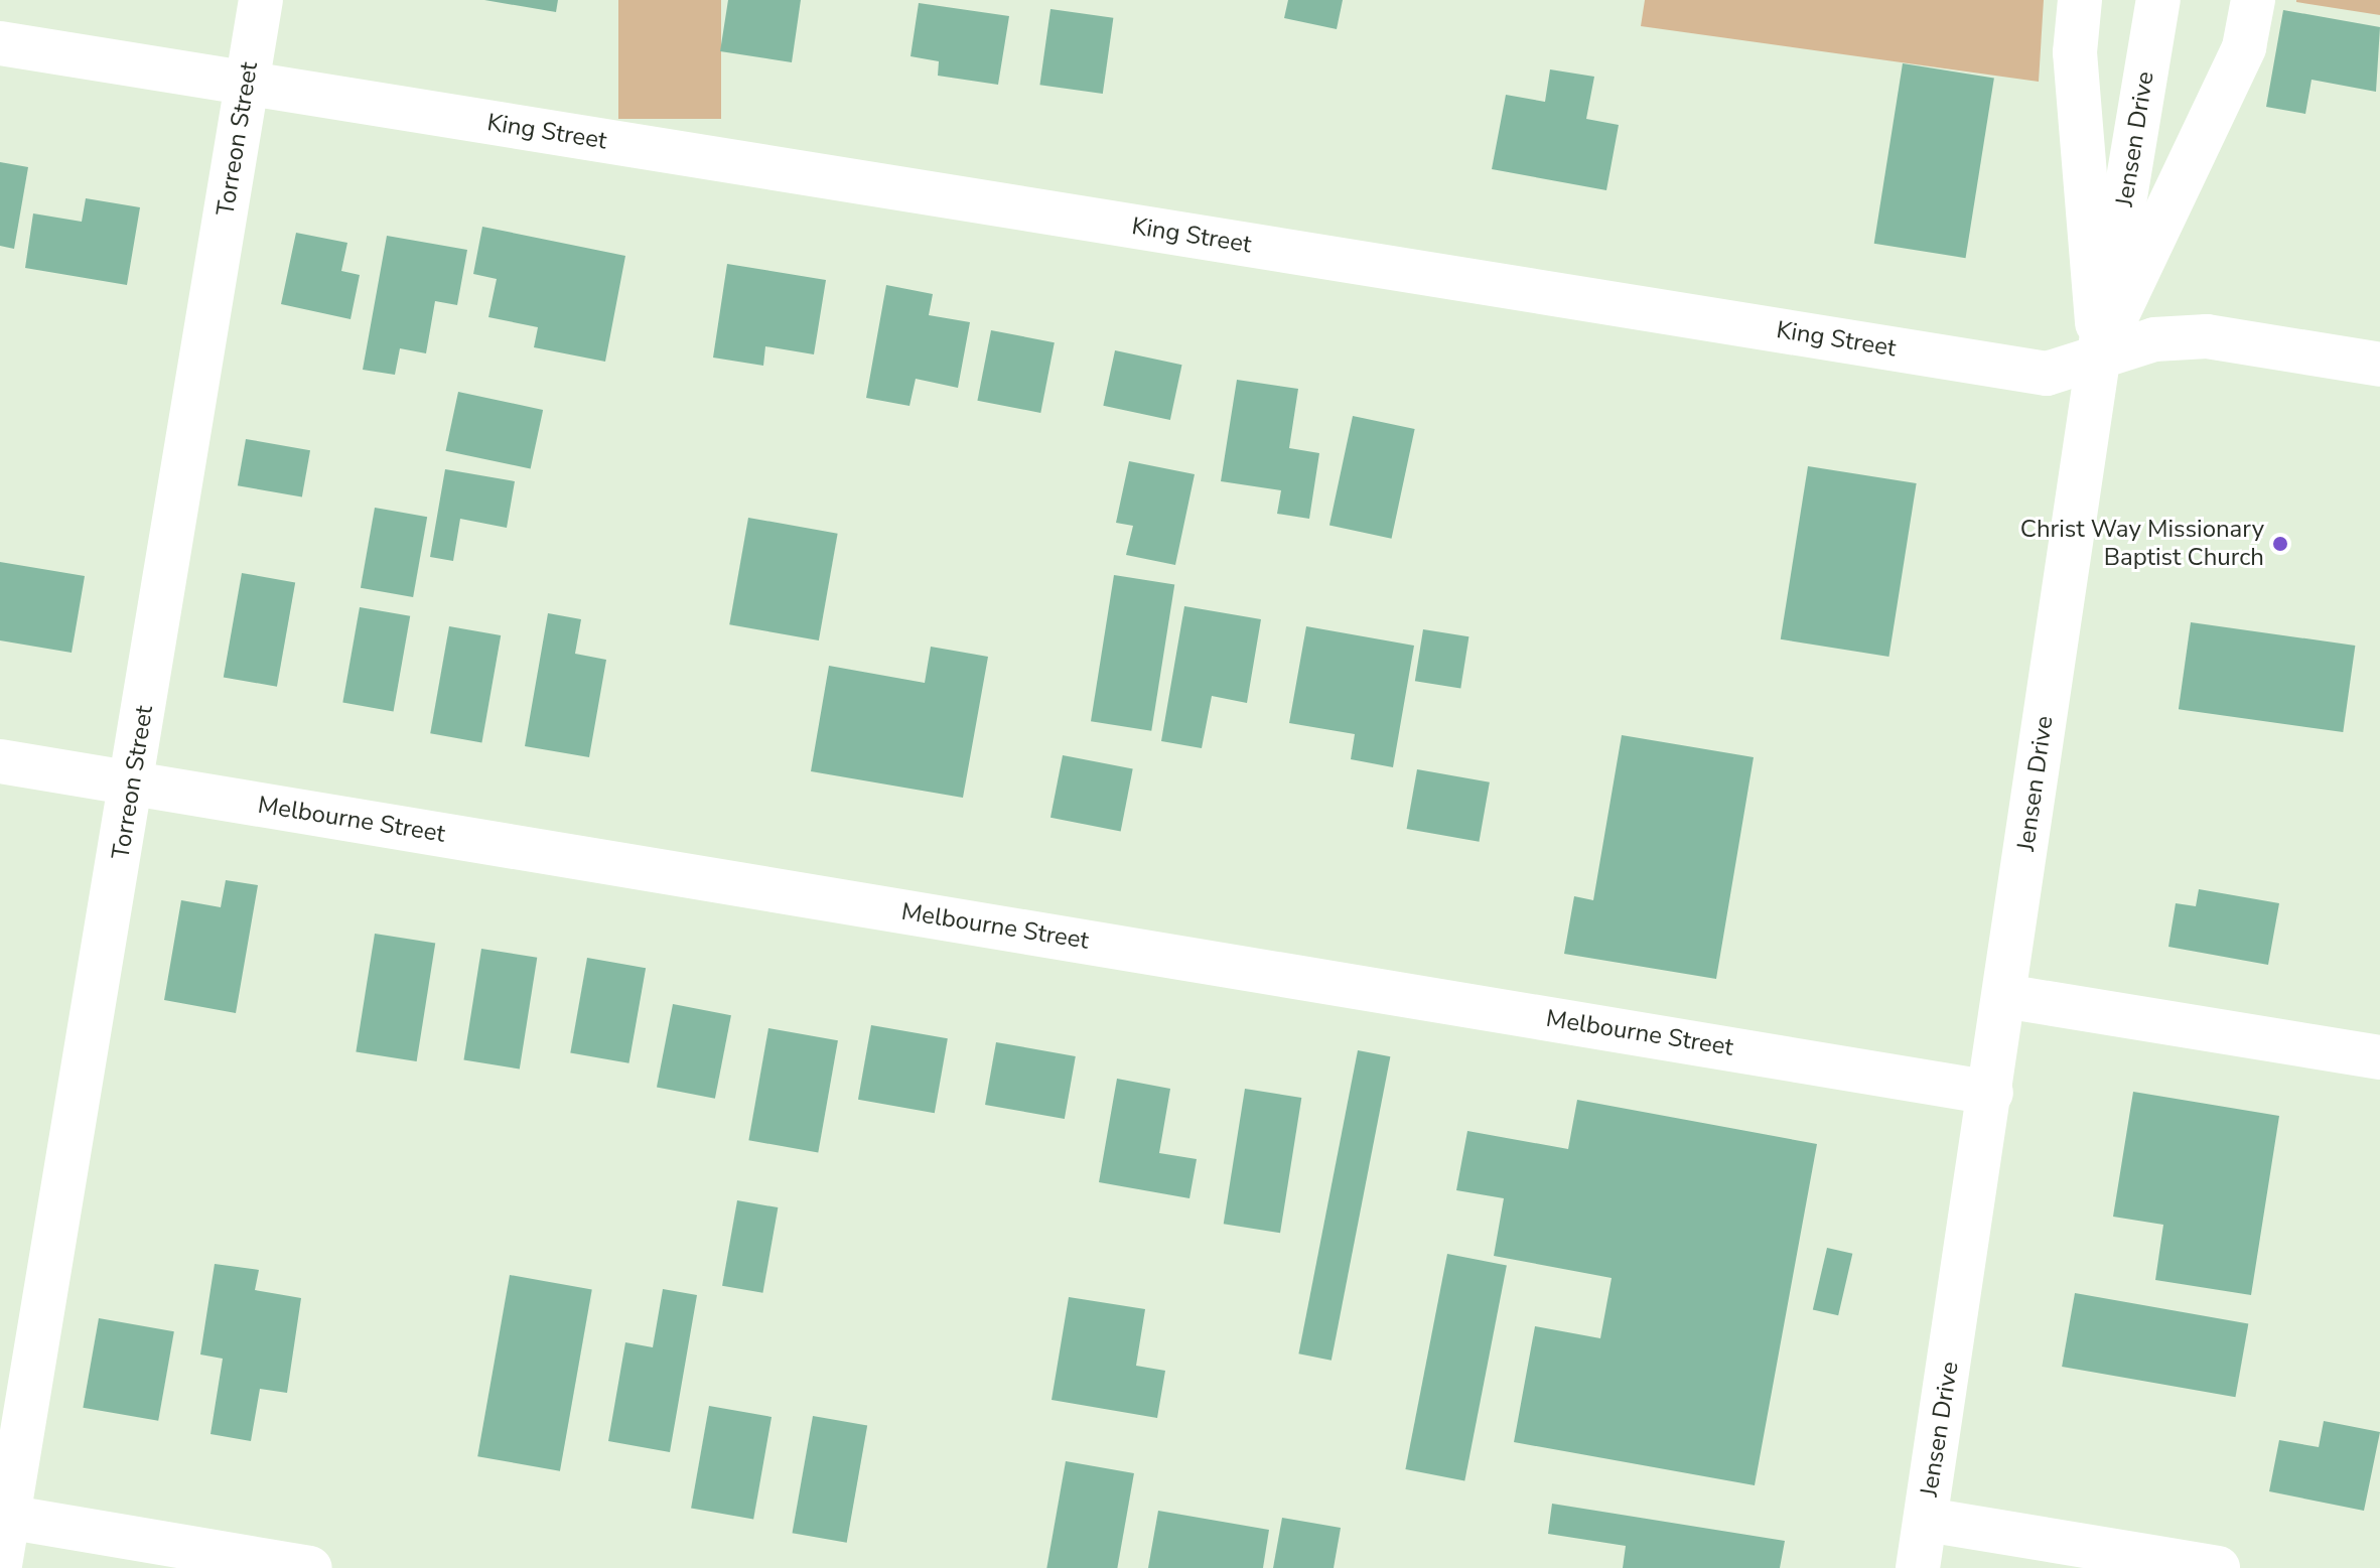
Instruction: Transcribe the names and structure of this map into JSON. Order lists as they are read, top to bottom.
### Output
{
  "streets": {
    "street": [
      "King Street",
      "Torreon Street",
      "Jensen Drive",
      "Melbourne Street"
    ]
  },
  "crossings": [
    ["King Street", "Torreon Street"],
    ["King Street", "Jensen Drive"],
    ["Torreon Street", "Melbourne Street"],
    ["Jensen Drive", "Melbourne Street"]
  ],
  "places": ["Christ Way Missionary Baptist Church"]
}
